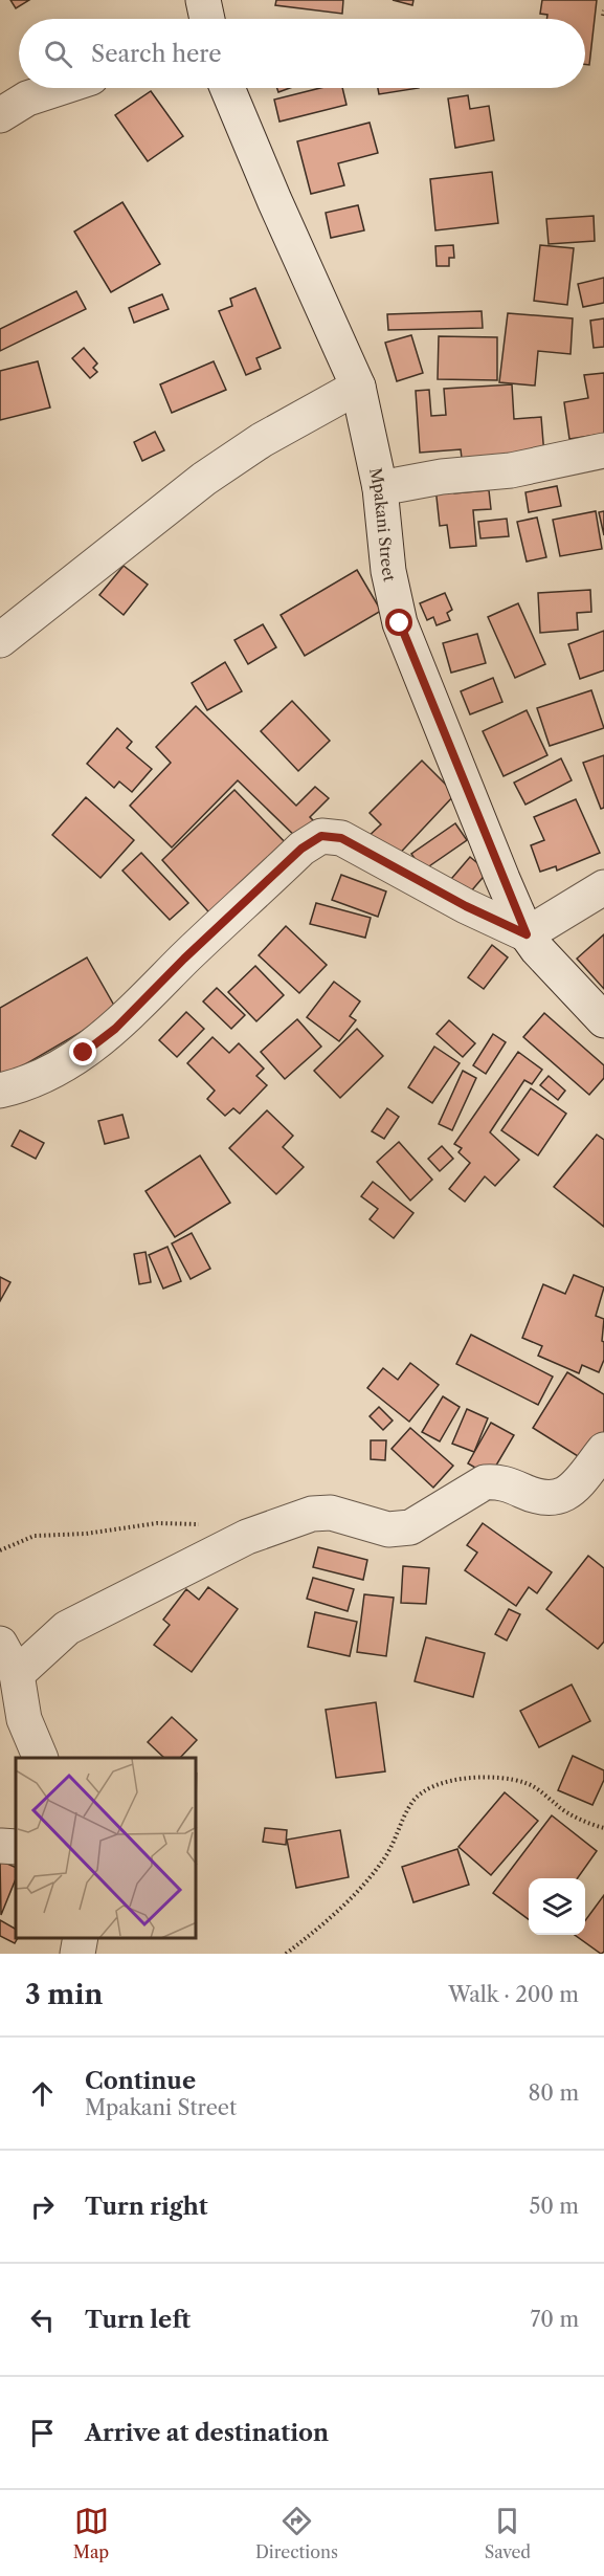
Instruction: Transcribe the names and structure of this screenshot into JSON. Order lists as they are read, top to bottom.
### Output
{
  "streets": {
    "street": ["Mpakani Street"]
  },
  "page": {
    "search": "Search here",
    "heading": ["3 min", "Walk · 200 m"],
    "list": [
      ["Continue", "Mpakani Street", "80 m"],
      ["Turn right", "50 m"],
      ["Turn left", "70 m"],
      "Arrive at destination"
    ],
    "nav": ["Map", "Directions", "Saved"]
  }
}
